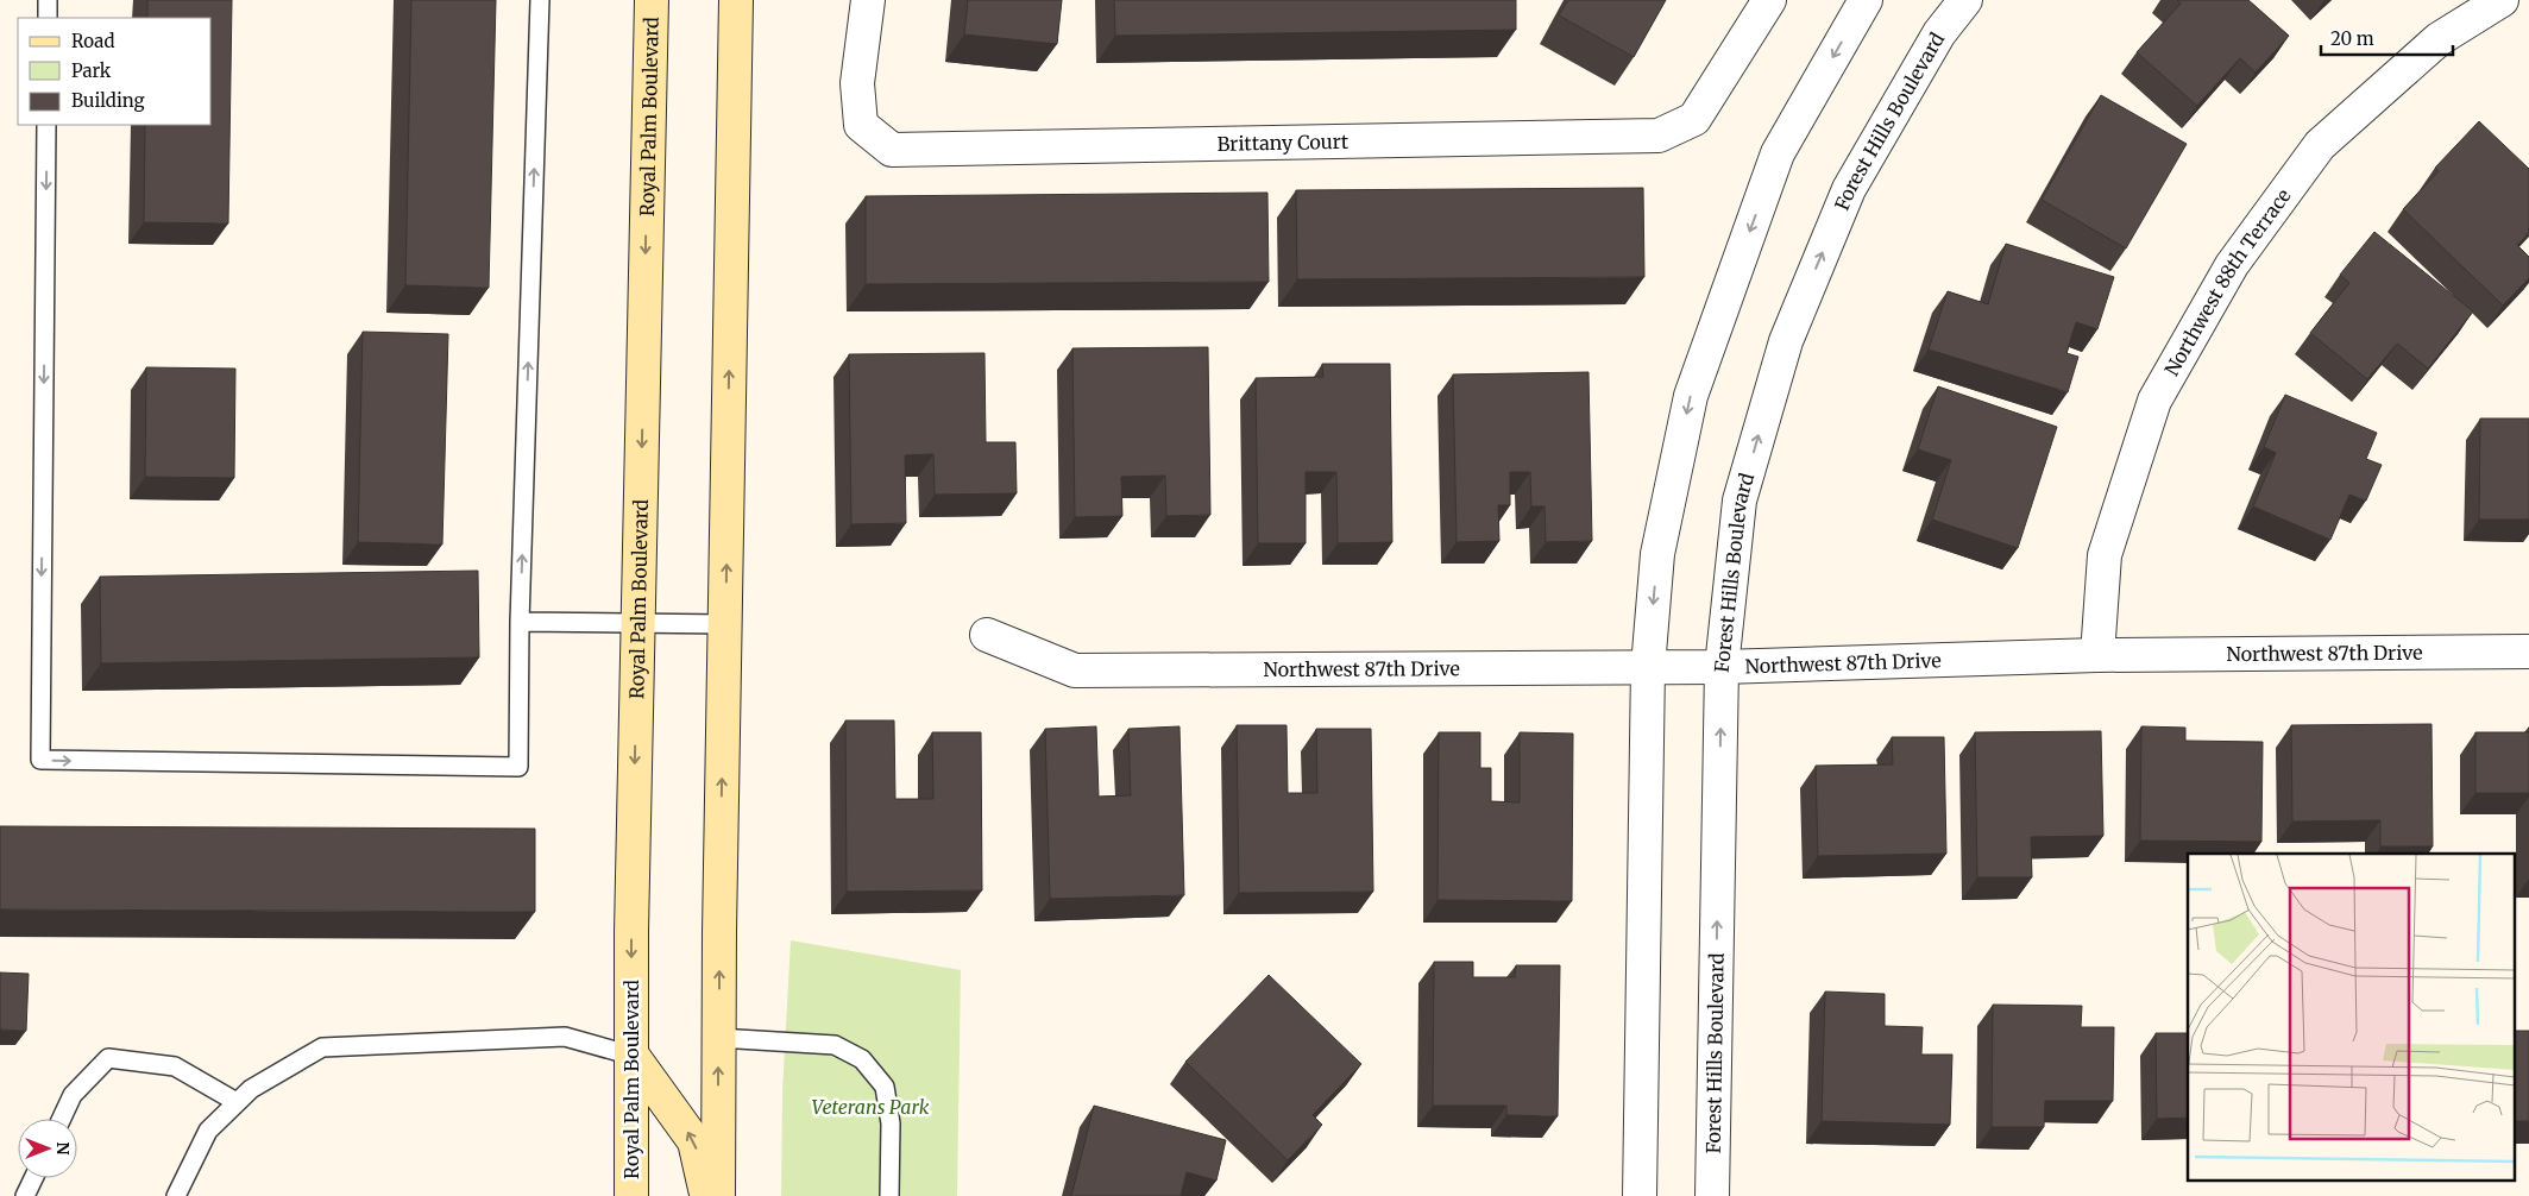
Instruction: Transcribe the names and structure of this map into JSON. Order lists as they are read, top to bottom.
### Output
{
  "streets": {
    "main road": ["Royal Palm Boulevard"],
    "street": [
      "Forest Hills Boulevard",
      "Brittany Court",
      "Northwest 88th Terrace",
      "Northwest 87th Drive"
    ]
  },
  "crossings": [
    ["Forest Hills Boulevard", "Northwest 87th Drive"],
    ["Northwest 88th Terrace", "Northwest 87th Drive"]
  ],
  "parks": ["Veterans Park"],
  "legend": ["Road", "Park", "Building"],
  "scale_bar": "20 m",
  "north": "right"
}
